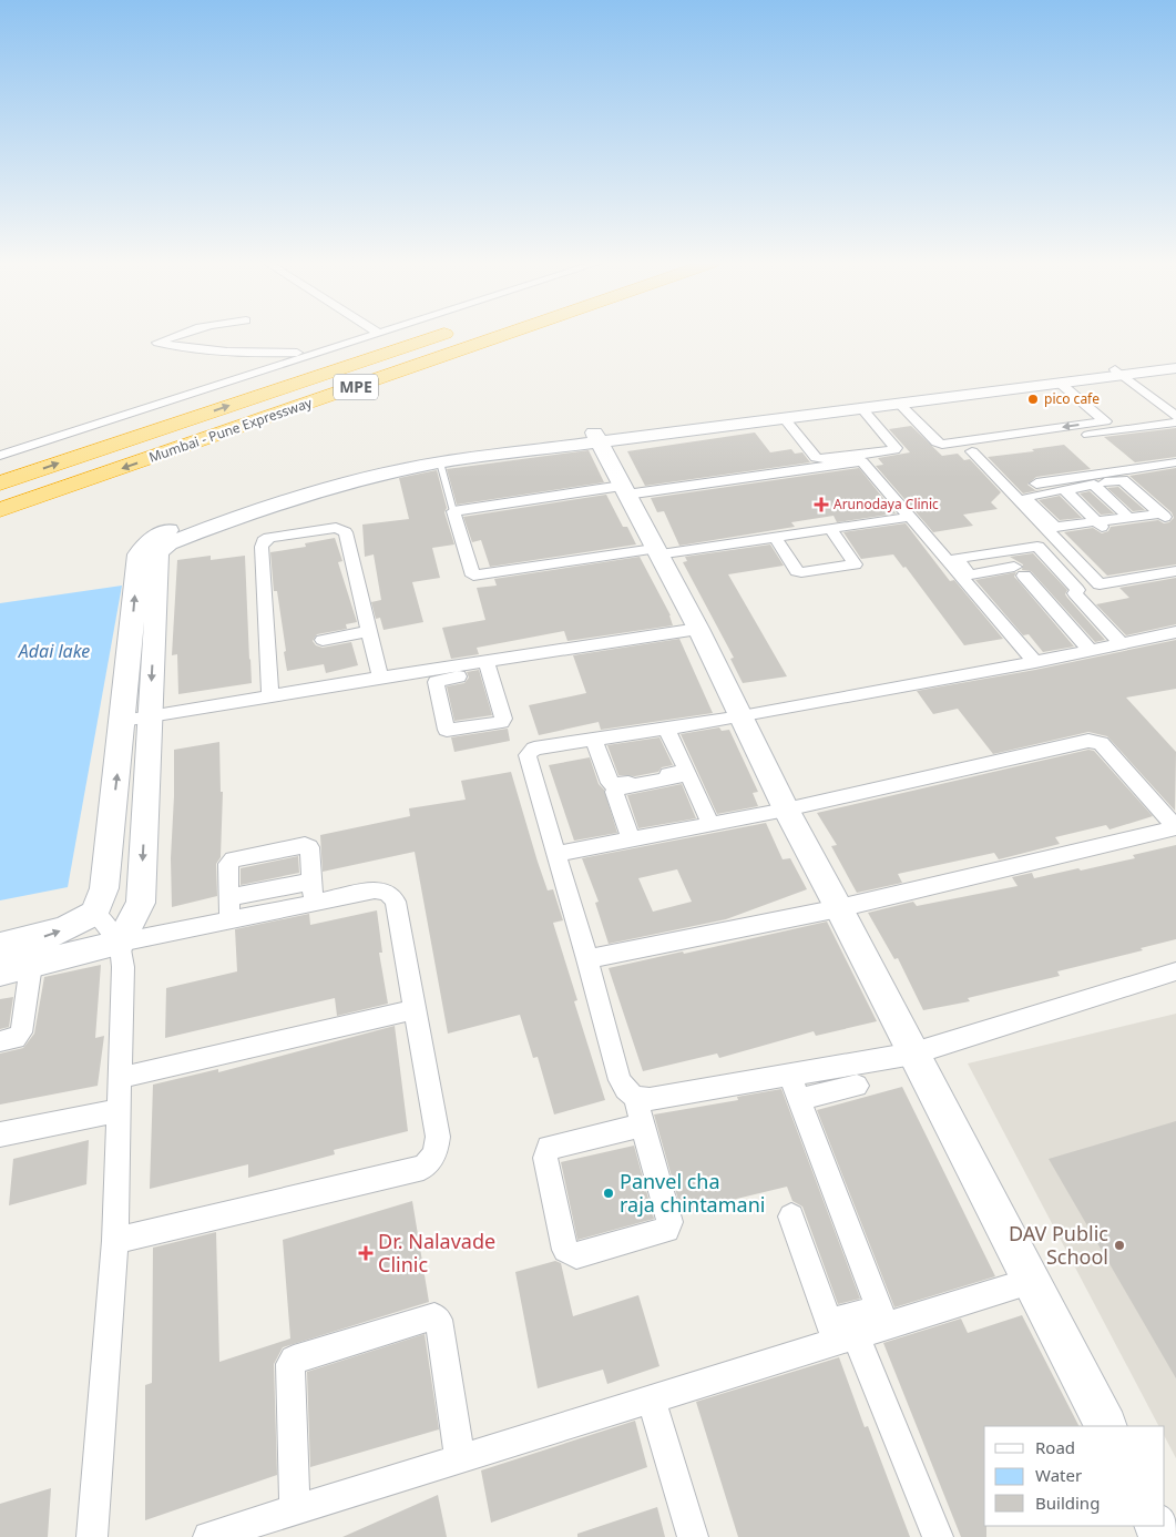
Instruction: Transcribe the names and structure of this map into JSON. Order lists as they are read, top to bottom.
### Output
{
  "streets": {
    "highway": ["MPE", "Mumbai - Pune Expressway"]
  },
  "water": ["Adai lake"],
  "places": {
    "other": ["pico cafe", "Panvel cha raja chintamani", "DAV Public School"],
    "health": ["Arunodaya Clinic", "Dr. Nalavade Clinic"]
  },
  "legend": ["Road", "Water", "Building"]
}
